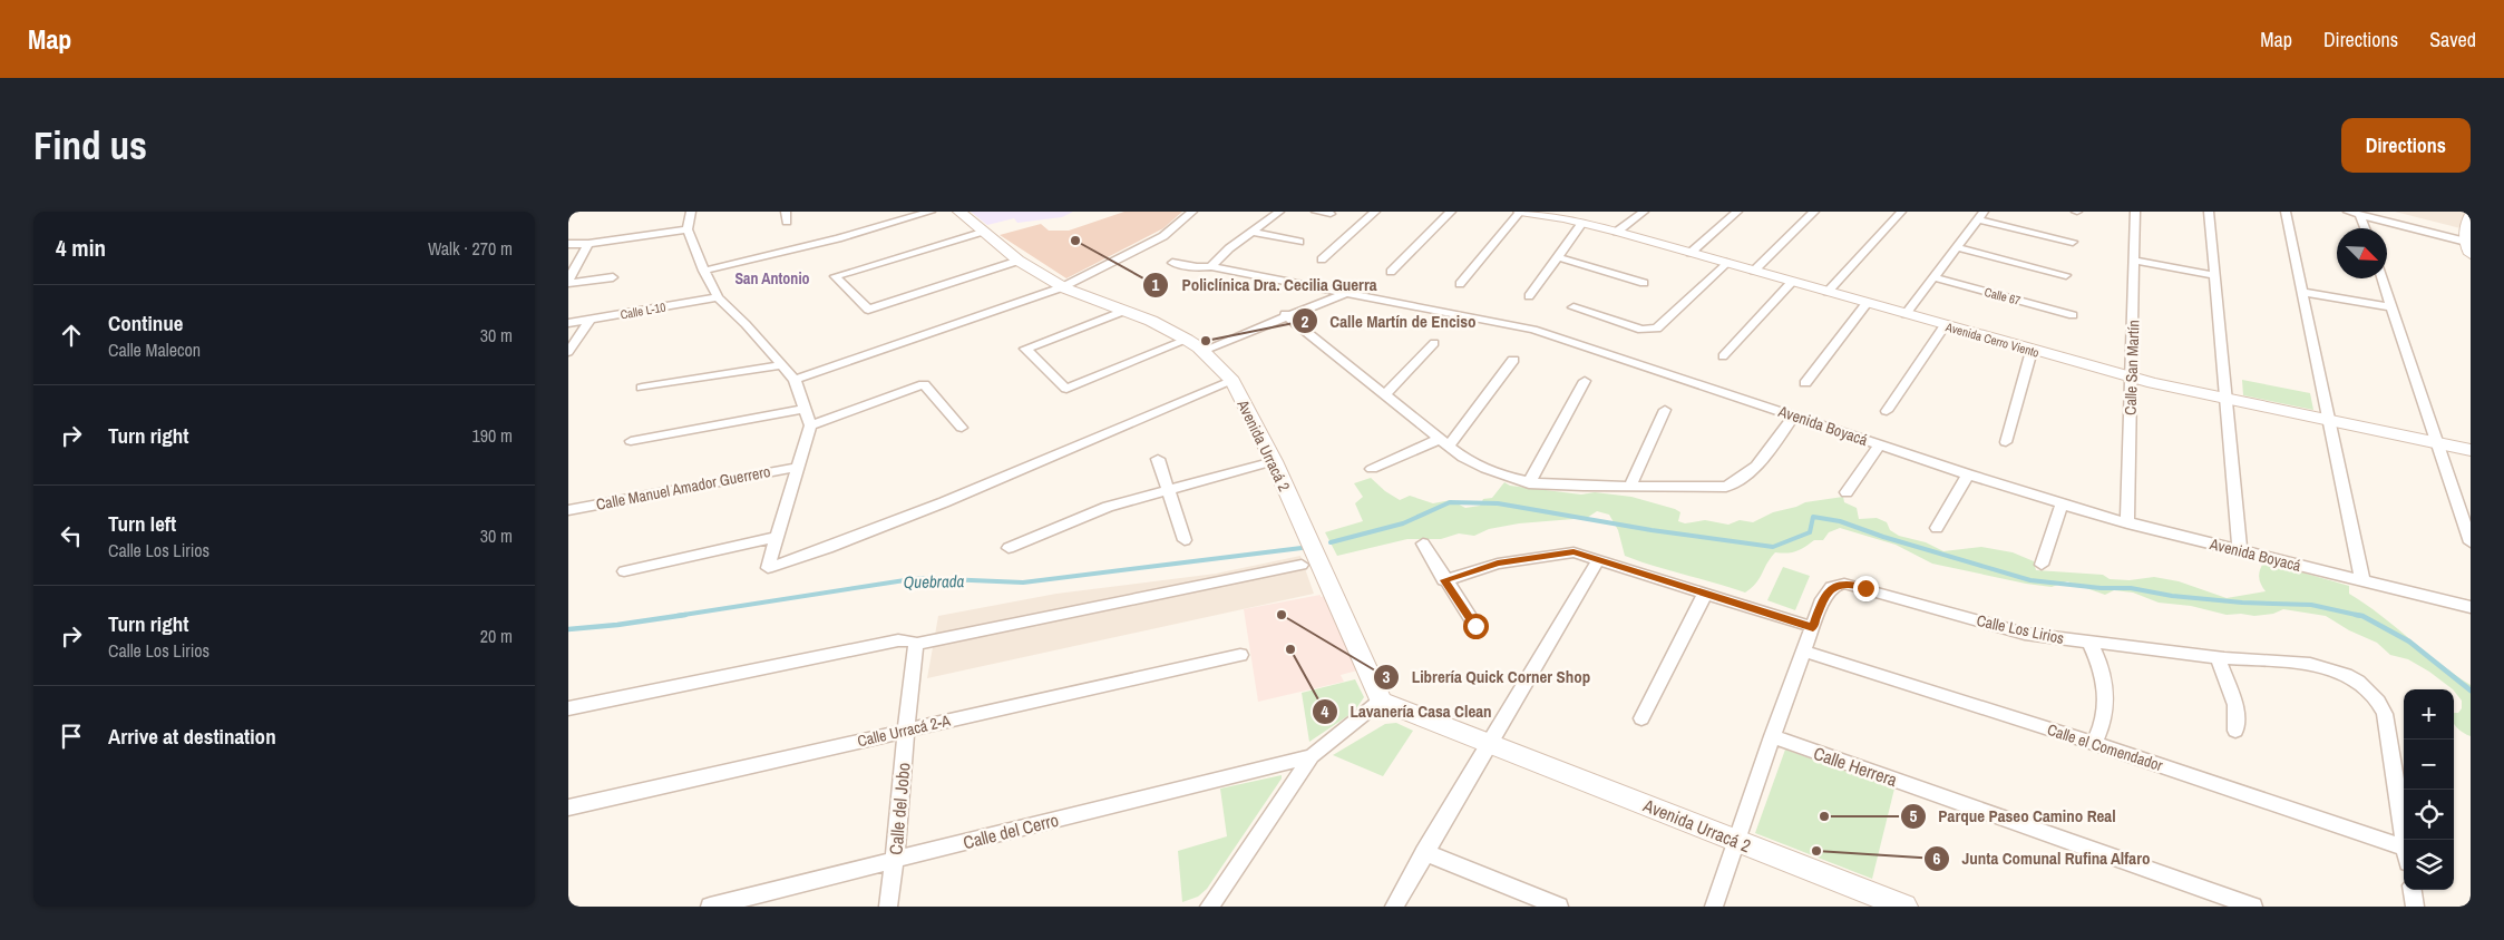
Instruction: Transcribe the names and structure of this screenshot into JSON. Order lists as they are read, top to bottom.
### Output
{
  "streets": {
    "street": [
      "Calle 67",
      "Calle L-10",
      "Avenida Cerro Viento",
      "Calle San Martín",
      "Avenida Boyacá",
      "Avenida Urracá 2",
      "Calle Manuel Amador Guerrero",
      "Calle Los Lirios",
      "Calle Urracá 2-A",
      "Calle el Comendador",
      "Calle Herrera",
      "Calle del Jobo",
      "Calle del Cerro"
    ]
  },
  "crossings": [
    ["Avenida Cerro Viento", "Calle San Martín"],
    ["Calle San Martín", "Avenida Boyacá"],
    ["Avenida Urracá 2", "Calle Los Lirios"],
    ["Calle Los Lirios", "Calle el Comendador"],
    ["Calle Los Lirios", "Calle Herrera"],
    ["Calle Urracá 2-A", "Calle del Jobo"],
    ["Calle del Jobo", "Calle del Cerro"]
  ],
  "districts": ["San Antonio"],
  "water": ["Quebrada"],
  "places": [
    "Policlínica Dra. Cecilia Guerra",
    "Calle Martín de Enciso",
    "Librería Quick Corner Shop",
    "Lavanería Casa Clean",
    "Parque Paseo Camino Real",
    "Junta Comunal Rufina Alfaro"
  ],
  "north": "bottom right",
  "page": {
    "header": "Map",
    "nav": ["Map", "Directions", "Saved"],
    "buttons": "Directions",
    "title": "Find us",
    "heading": ["4 min", "Walk · 270 m"],
    "list": [
      ["Continue", "Calle Malecon", "30 m"],
      ["Turn right", "190 m"],
      ["Turn left", "Calle Los Lirios", "30 m"],
      ["Turn right", "Calle Los Lirios", "20 m"],
      "Arrive at destination"
    ],
    "map_buttons": ["+", "−"]
  }
}
